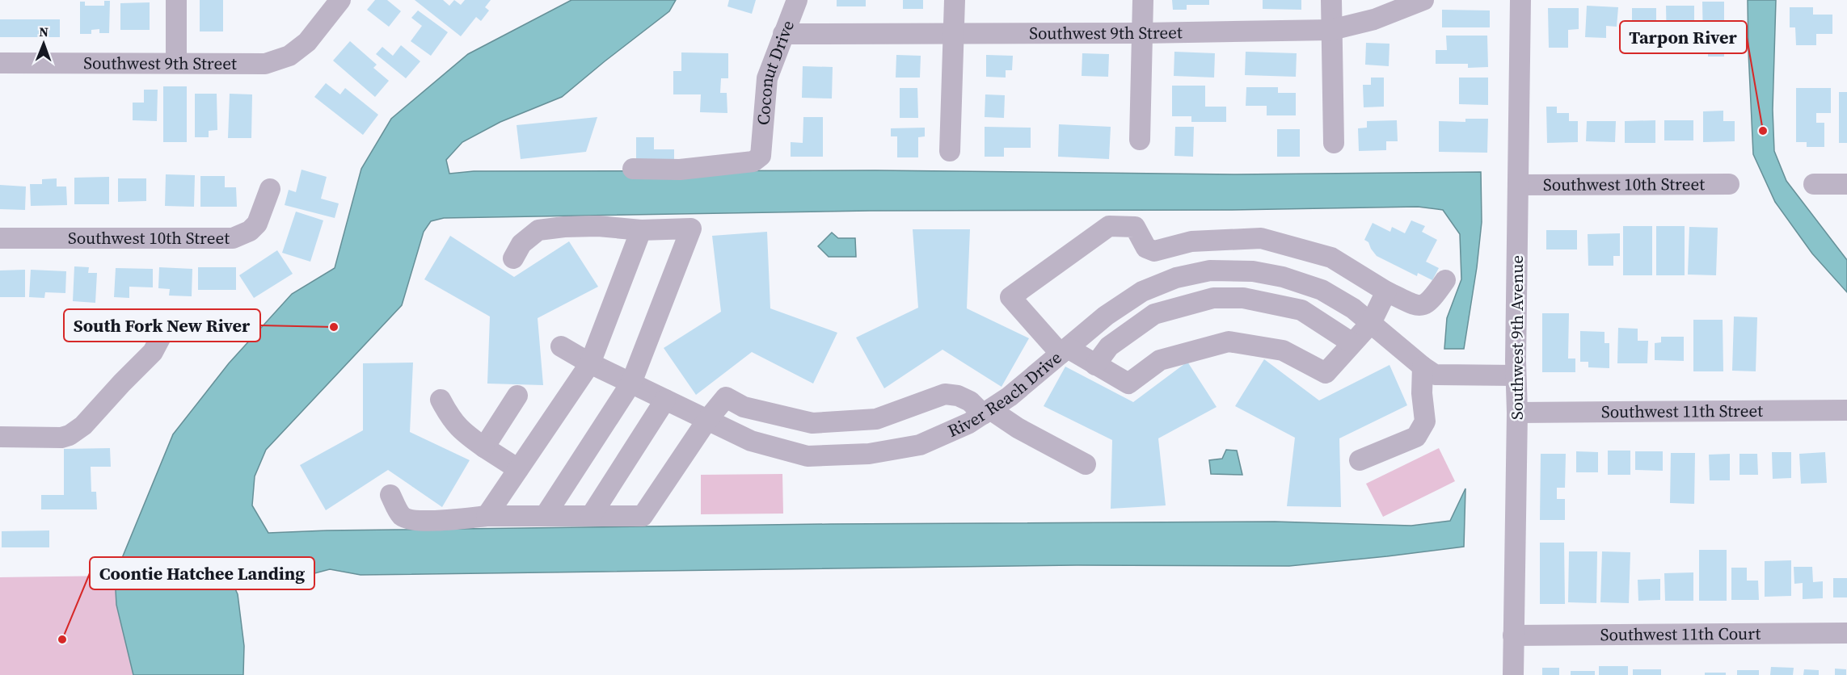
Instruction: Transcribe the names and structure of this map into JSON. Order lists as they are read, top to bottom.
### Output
{
  "streets": {
    "street": [
      "Southwest 9th Street",
      "Coconut Drive",
      "Southwest 10th Street",
      "Southwest 9th Avenue",
      "River Reach Drive",
      "Southwest 11th Street",
      "Southwest 11th Court"
    ]
  },
  "crossings": [
    ["Southwest 9th Street", "Coconut Drive"],
    ["Southwest 10th Street", "Southwest 9th Avenue"],
    ["Southwest 9th Avenue", "Southwest 11th Street"],
    ["Southwest 9th Avenue", "Southwest 11th Court"]
  ],
  "places": ["Tarpon River", "South Fork New River", "Coontie Hatchee Landing"],
  "north": "top"
}
